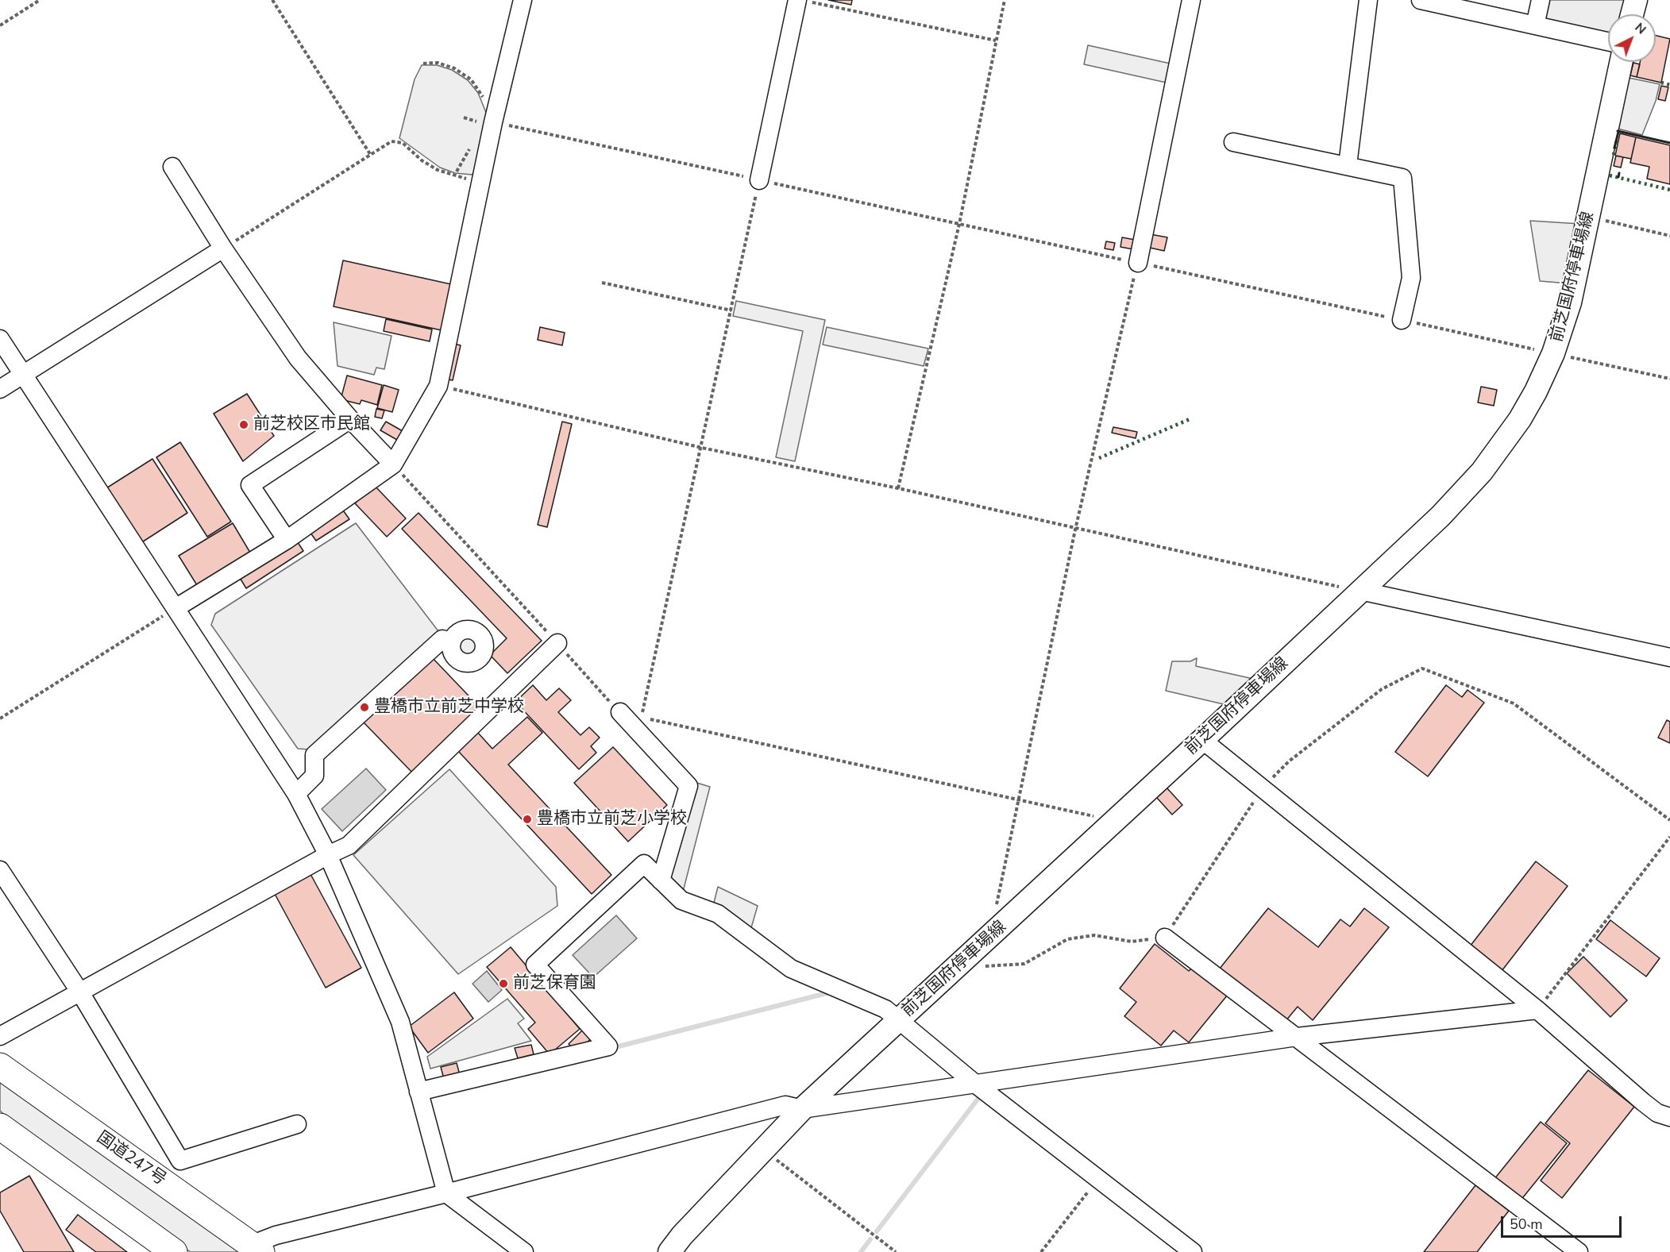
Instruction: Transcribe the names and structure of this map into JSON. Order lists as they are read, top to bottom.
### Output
{
  "streets": {
    "highway": ["国道247号"],
    "main road": ["前芝国府停車場線"]
  },
  "places": [
    "前芝校区市民館",
    "豊橋市立前芝中学校",
    "豊橋市立前芝小学校",
    "前芝保育園"
  ],
  "scale_bar": "50 m",
  "north": "top right"
}
